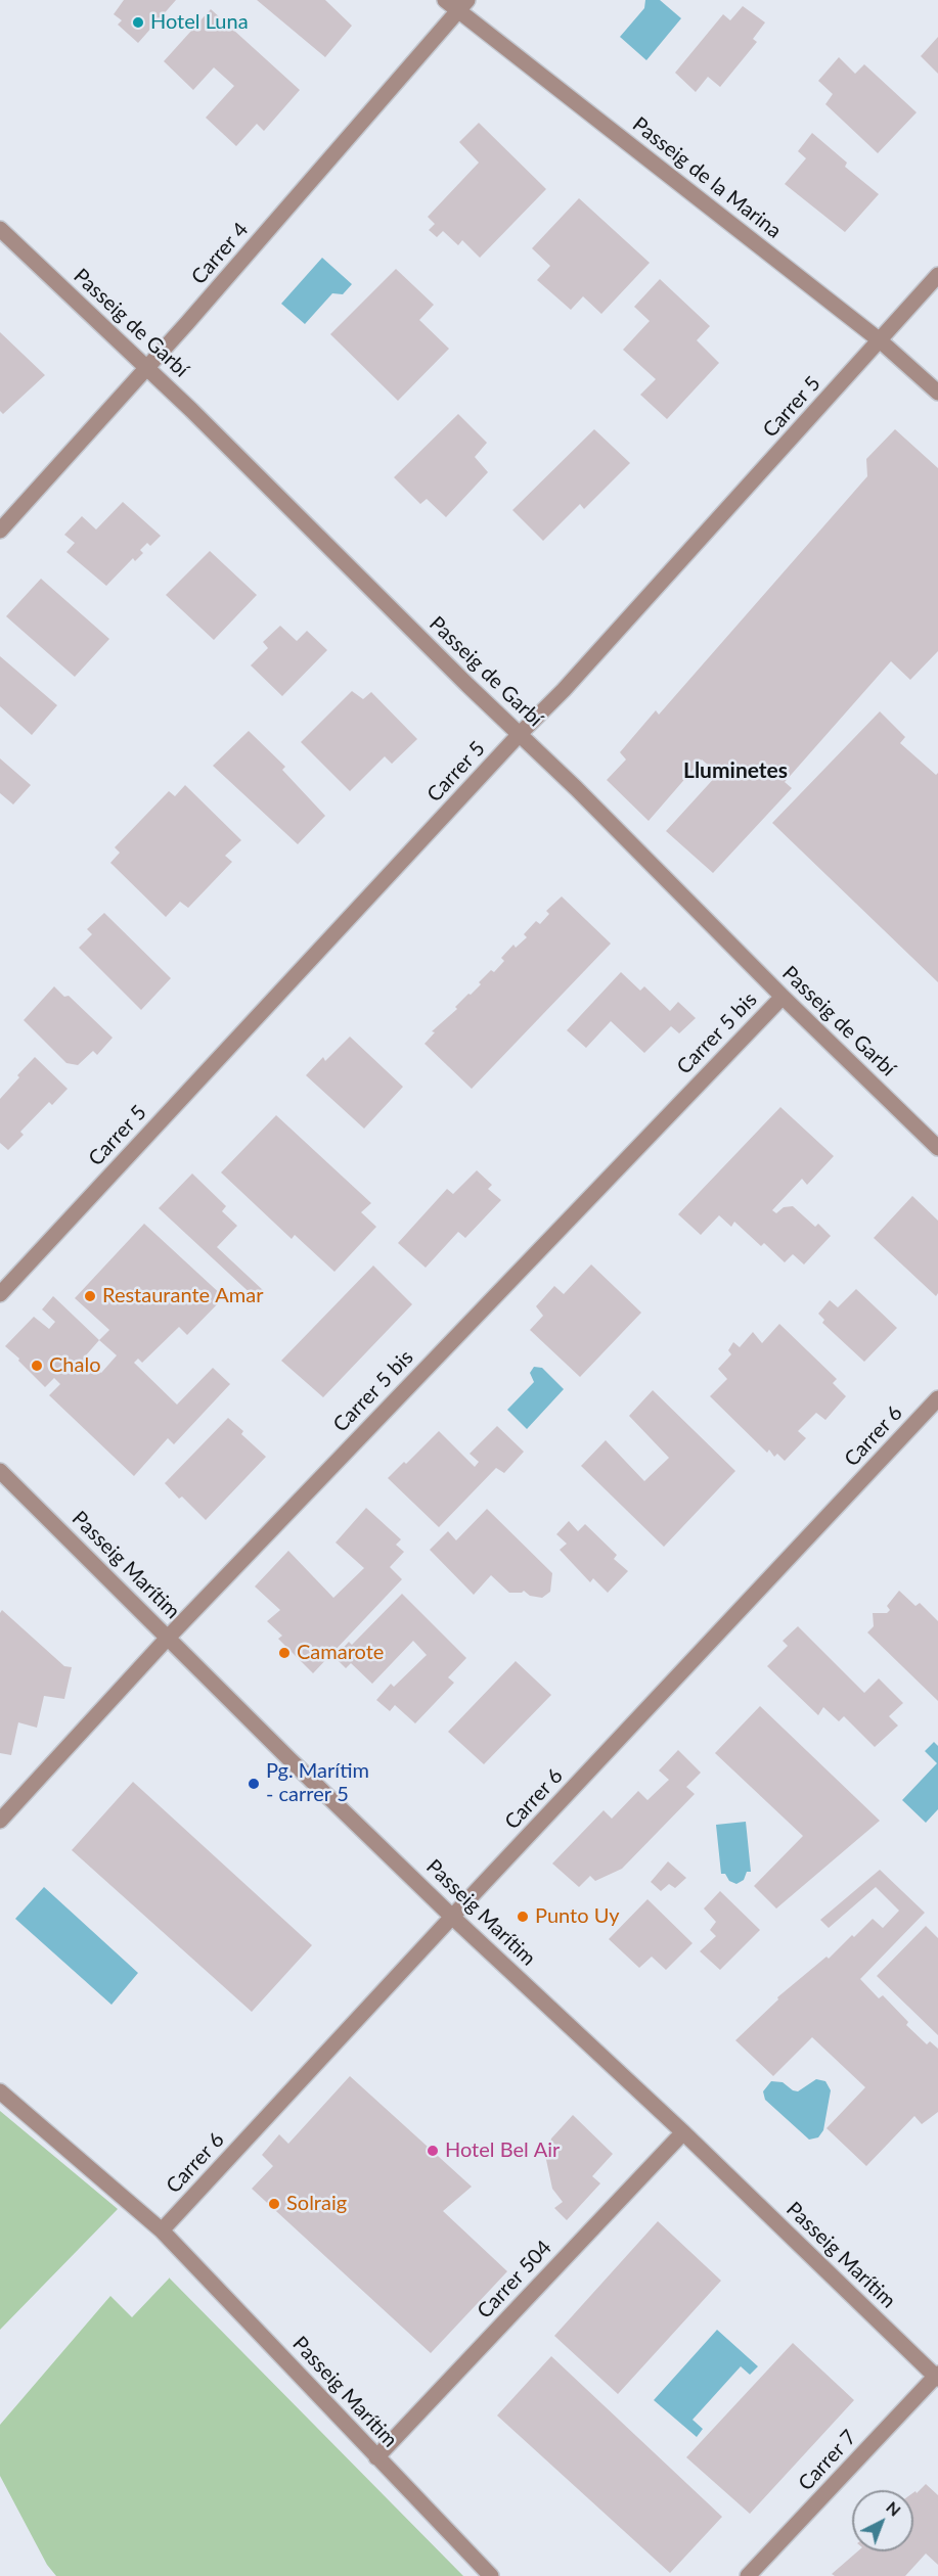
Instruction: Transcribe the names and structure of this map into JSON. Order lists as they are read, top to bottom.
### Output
{
  "streets": {
    "street": [
      "Passeig de la Marina",
      "Carrer 4",
      "Passeig de Garbí",
      "Carrer 5",
      "Carrer 5 bis",
      "Carrer 6",
      "Passeig Marítim",
      "Carrer 504",
      "Carrer 7"
    ]
  },
  "crossings": [
    ["Passeig de la Marina", "Carrer 4"],
    ["Passeig de la Marina", "Carrer 5"],
    ["Carrer 4", "Passeig de Garbí"],
    ["Passeig de Garbí", "Carrer 5"],
    ["Passeig de Garbí", "Carrer 5 bis"],
    ["Carrer 5 bis", "Passeig Marítim"],
    ["Carrer 6", "Passeig Marítim"],
    ["Passeig Marítim", "Carrer 504"],
    ["Passeig Marítim", "Carrer 7"]
  ],
  "districts": ["Lluminetes"],
  "places": [
    "Hotel Luna",
    "Restaurante Amar",
    "Chalo",
    "Camarote",
    "Pg. Marítim - carrer 5",
    "Punto Uy",
    "Hotel Bel Air",
    "Solraig"
  ],
  "north": "top right"
}
